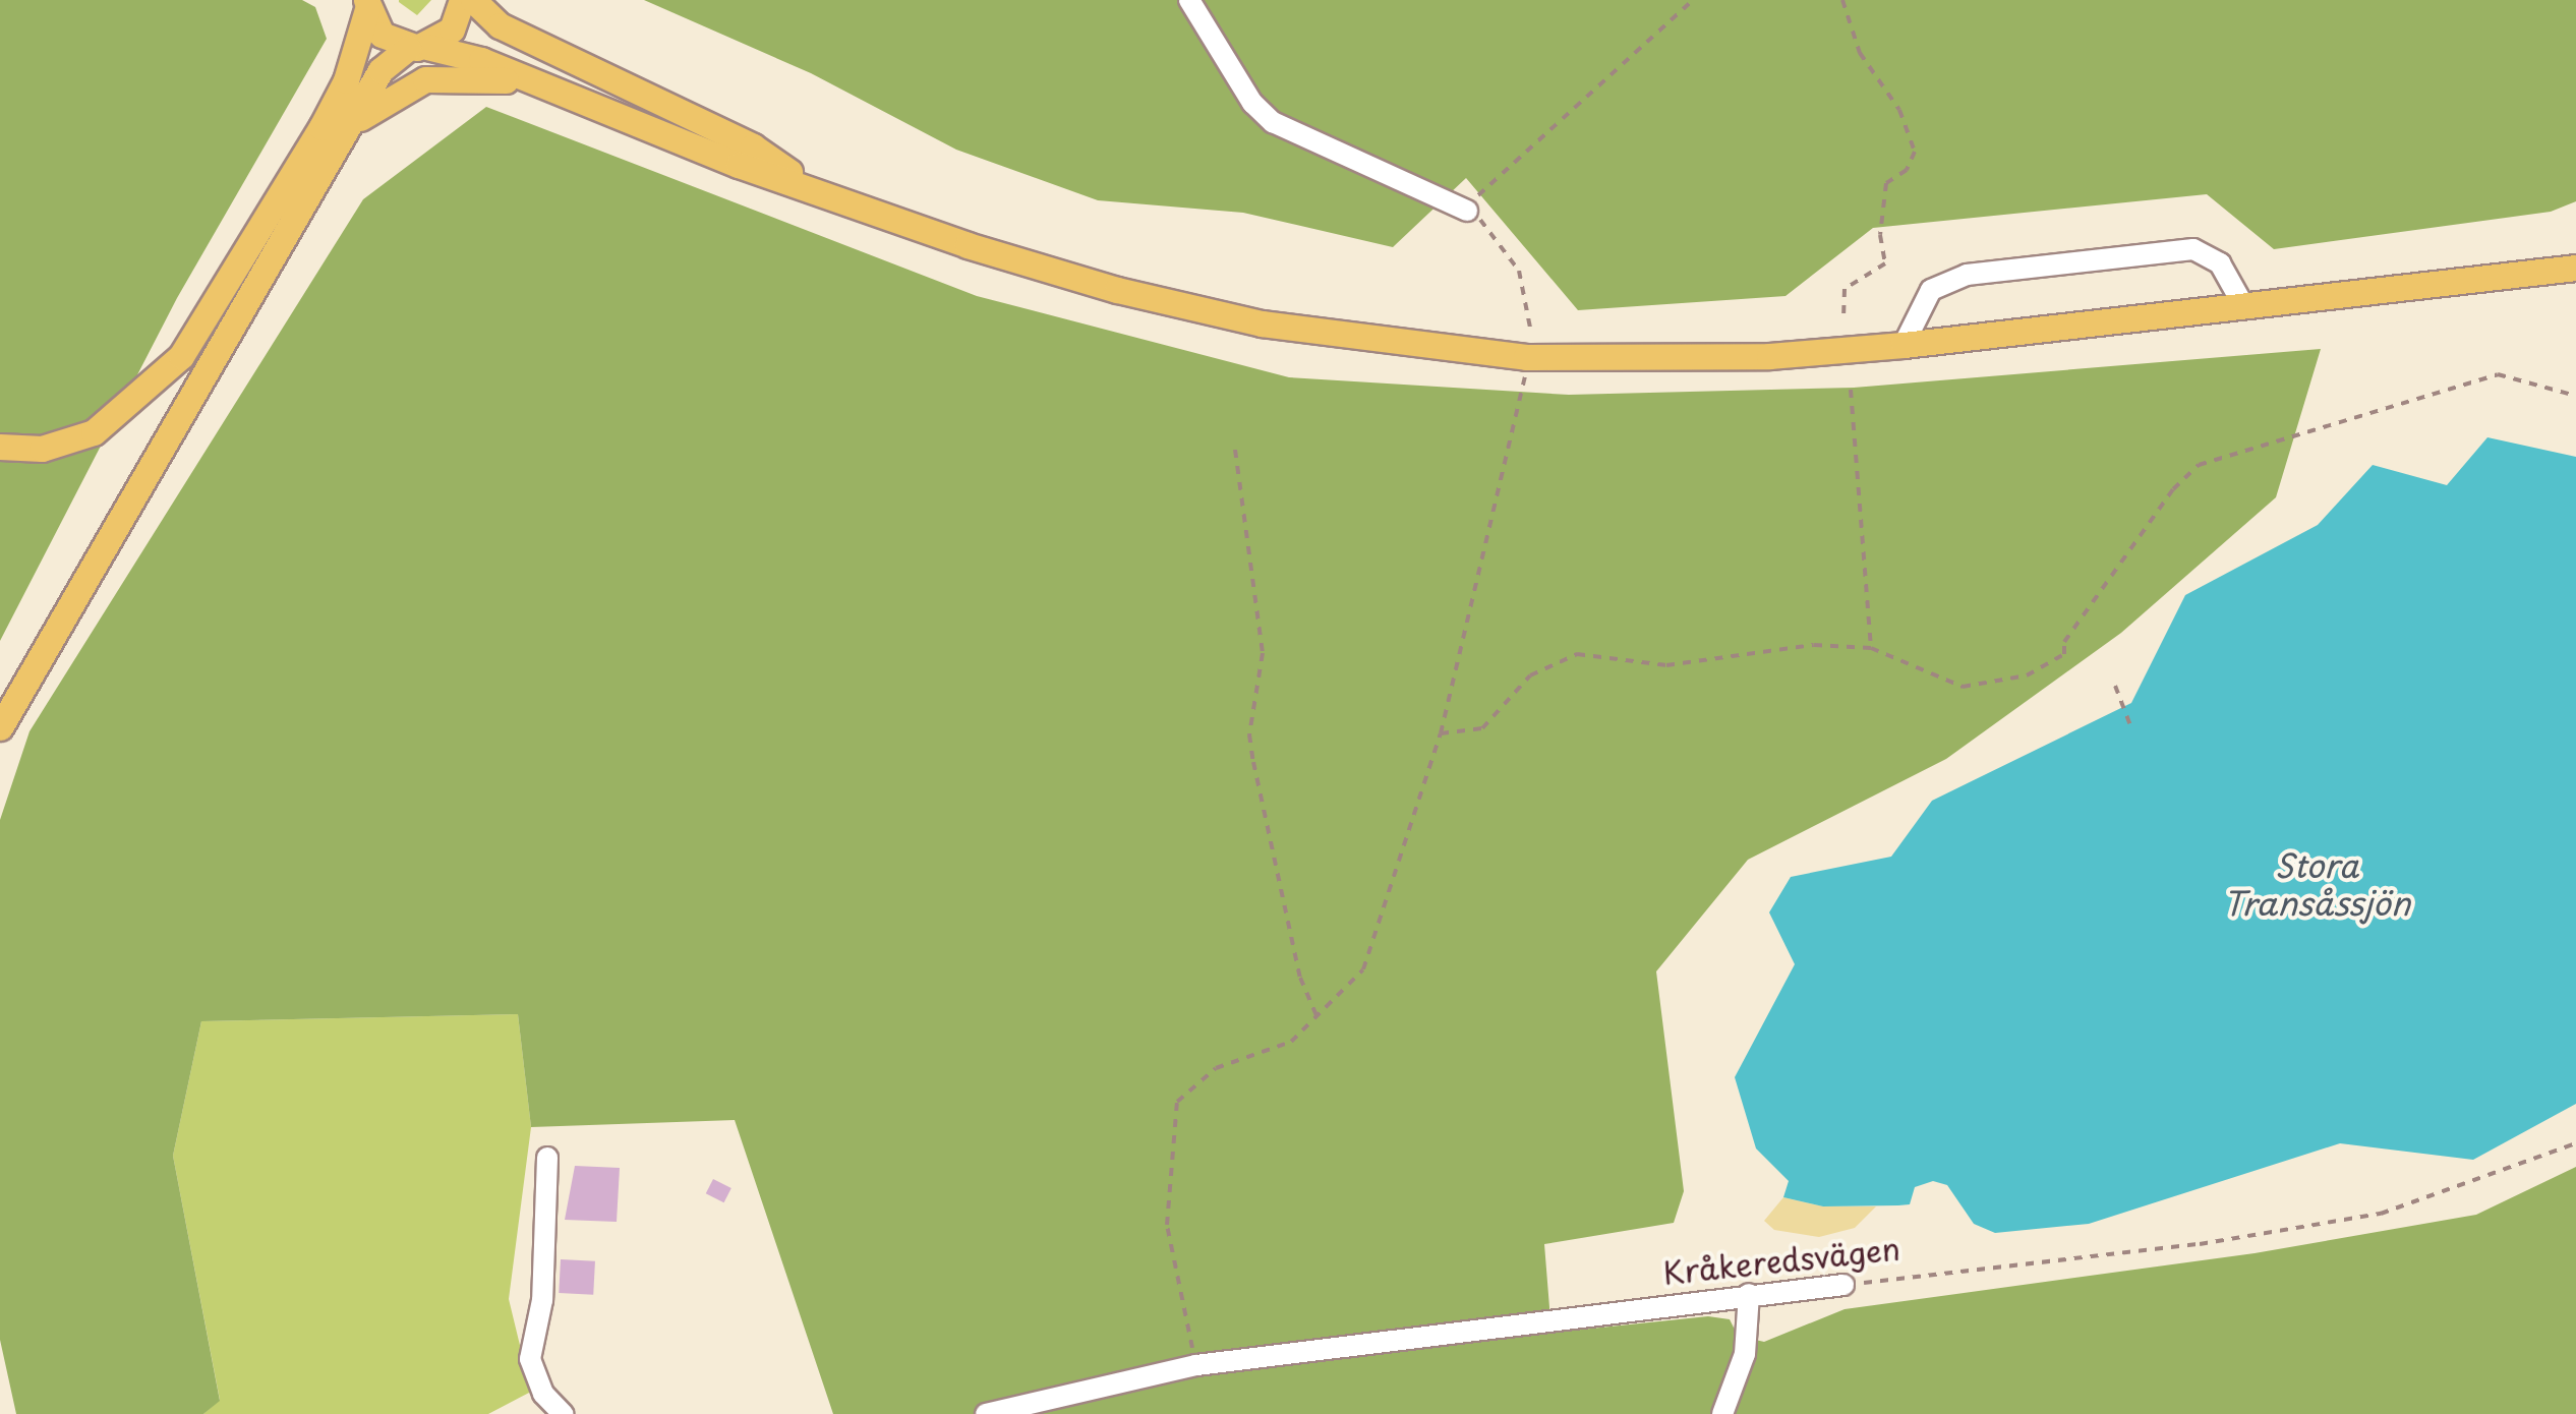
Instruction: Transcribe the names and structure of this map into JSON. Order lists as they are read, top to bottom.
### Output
{
  "streets": {
    "street": ["Kråkeredsvägen"]
  },
  "water": ["Stora Transåssjön"]
}
